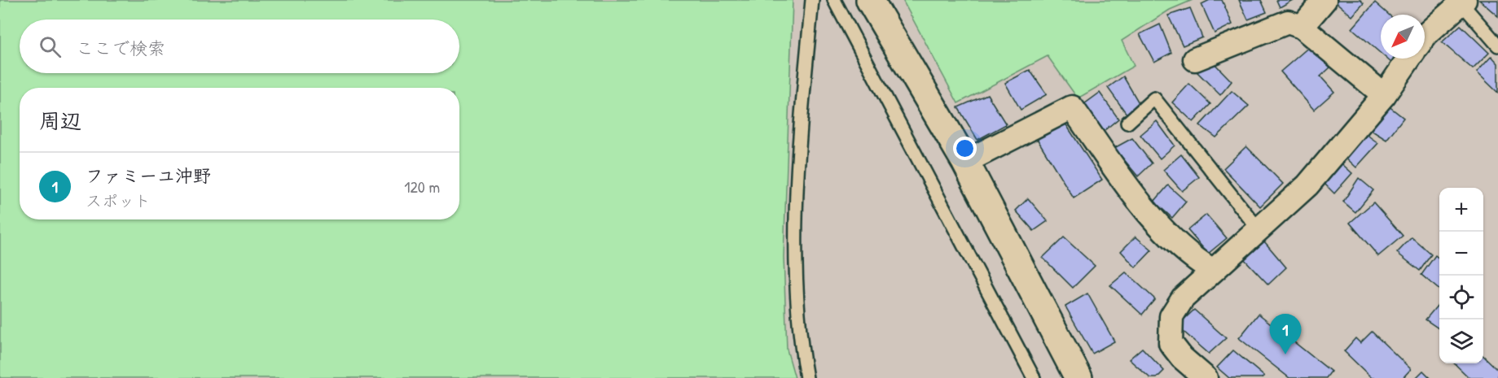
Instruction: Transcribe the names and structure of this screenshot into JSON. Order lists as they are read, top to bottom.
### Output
{
  "north": "bottom left",
  "page": {
    "search": "ここで検索",
    "heading": "周辺",
    "list": [
      {
        "mark": "1",
        "name": "ファミーユ沖野",
        "note": "スポット",
        "value": "120 m"
      }
    ],
    "map_buttons": ["+", "−"],
    "pins": "1"
  }
}
